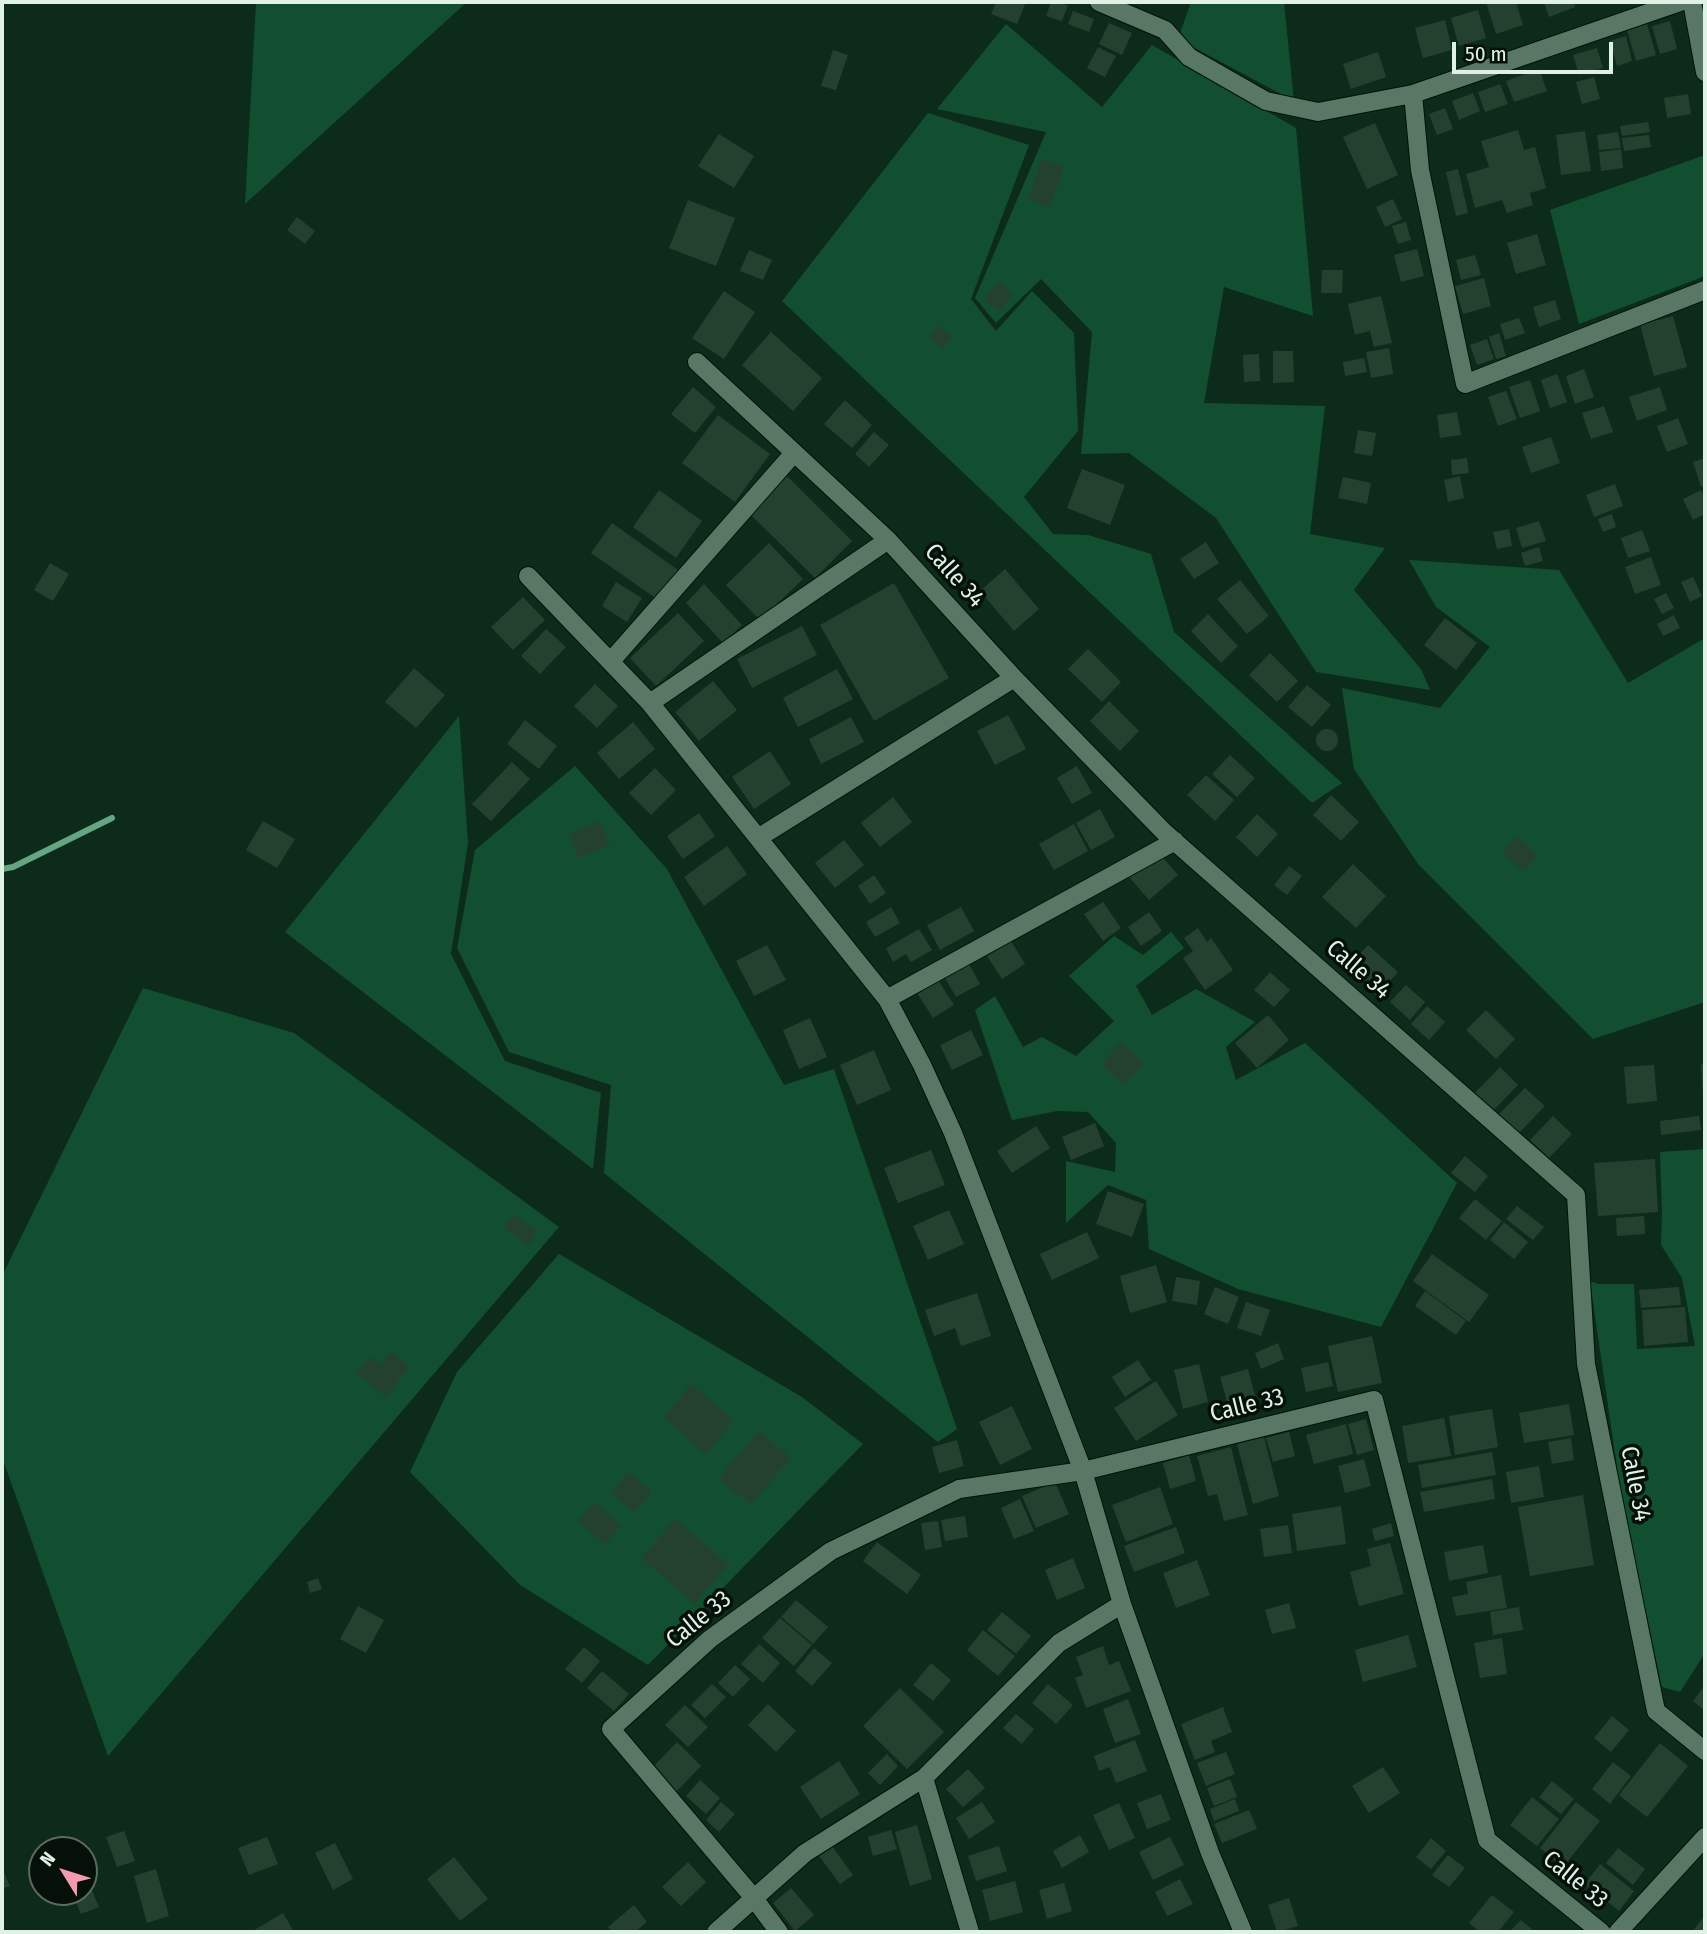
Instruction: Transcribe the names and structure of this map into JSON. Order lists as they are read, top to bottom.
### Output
{
  "streets": {
    "street": ["Calle 34", "Calle 33"]
  },
  "scale_bar": "50 m",
  "north": "top left"
}
